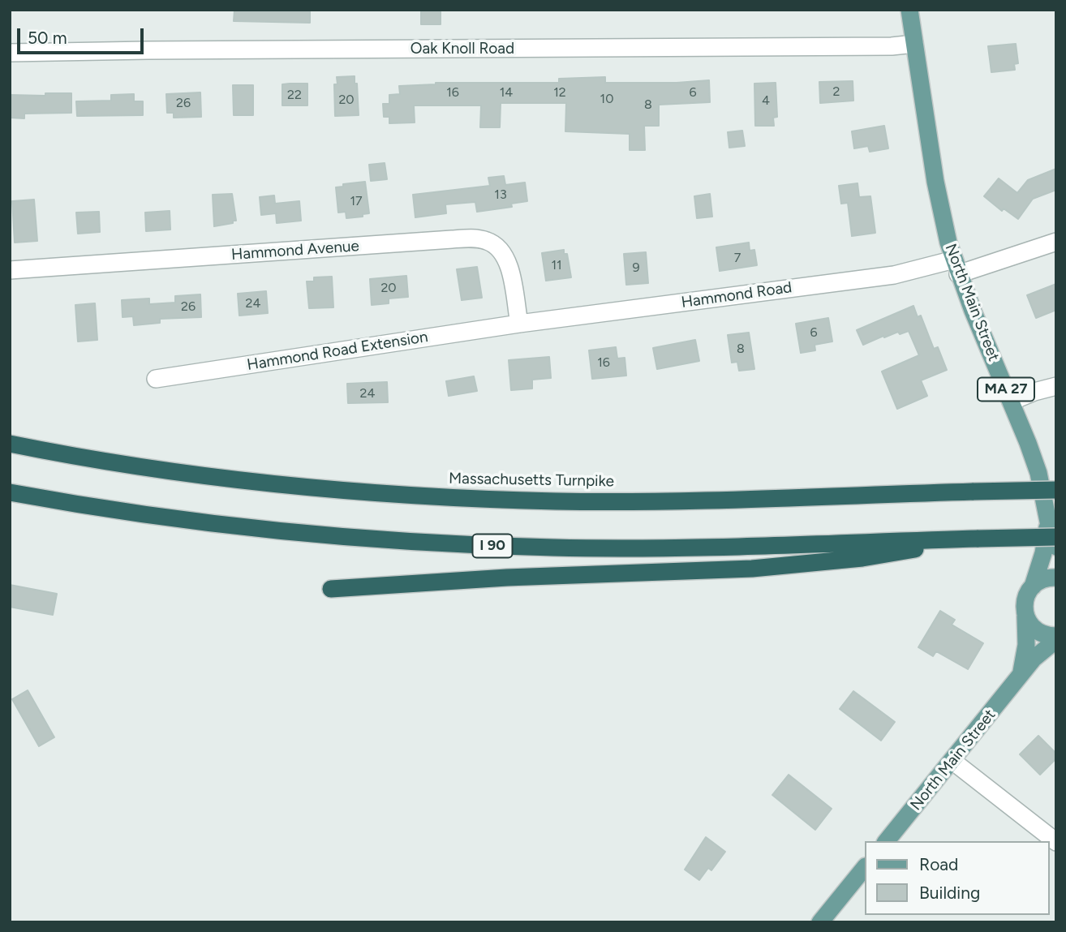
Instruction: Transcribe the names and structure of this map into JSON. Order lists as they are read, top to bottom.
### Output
{
  "streets": {
    "highway": ["Massachusetts Turnpike", "I 90"],
    "main road": ["North Main Street", "MA 27"],
    "street": [
      "Oak Knoll Road",
      "Hammond Avenue",
      "Hammond Road",
      "Hammond Road Extension"
    ]
  },
  "crossings": [
    ["Oak Knoll Road", "North Main Street"],
    ["Hammond Avenue", "Hammond Road"],
    ["Hammond Avenue", "Hammond Road Extension"],
    ["Hammond Road", "North Main Street"],
    ["Hammond Road", "Hammond Road Extension"],
    ["North Main Street", "I 90"]
  ],
  "house_numbers": [
    "2",
    "16",
    "14",
    "12",
    "6",
    "22",
    "10",
    "20",
    "4",
    "26",
    "8",
    "13",
    "17",
    "7",
    "11",
    "9",
    "20",
    "24",
    "26",
    "6",
    "8",
    "16",
    "24"
  ],
  "legend": ["Road", "Building"],
  "scale_bar": "50 m"
}
